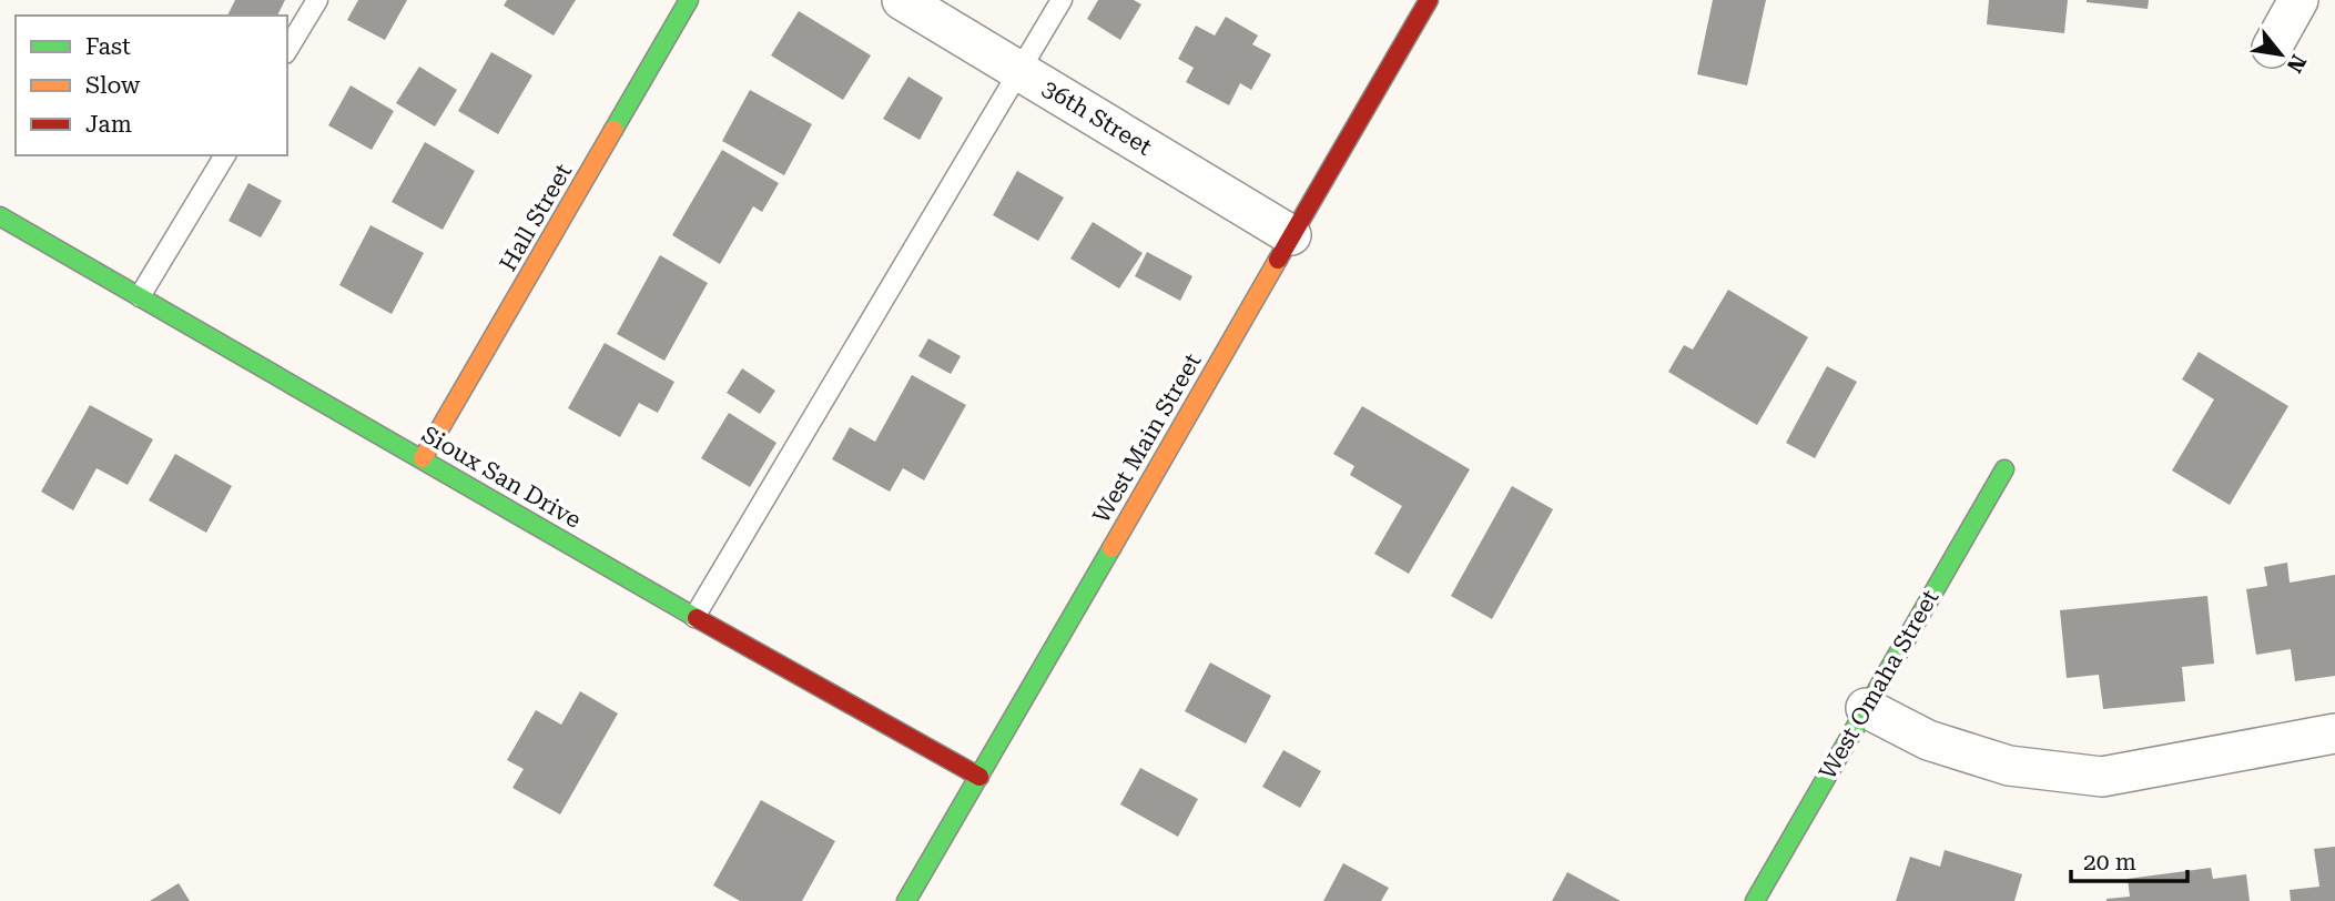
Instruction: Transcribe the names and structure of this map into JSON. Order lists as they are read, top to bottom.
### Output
{
  "streets": {
    "street": [
      "36th Street",
      "Hall Street",
      "West Main Street",
      "Sioux San Drive",
      "West Omaha Street"
    ]
  },
  "crossings": [
    ["36th Street", "West Main Street"],
    ["Hall Street", "Sioux San Drive"],
    ["West Main Street", "Sioux San Drive"]
  ],
  "legend": ["Fast", "Slow", "Jam"],
  "scale_bar": "20 m",
  "north": "bottom right"
}
